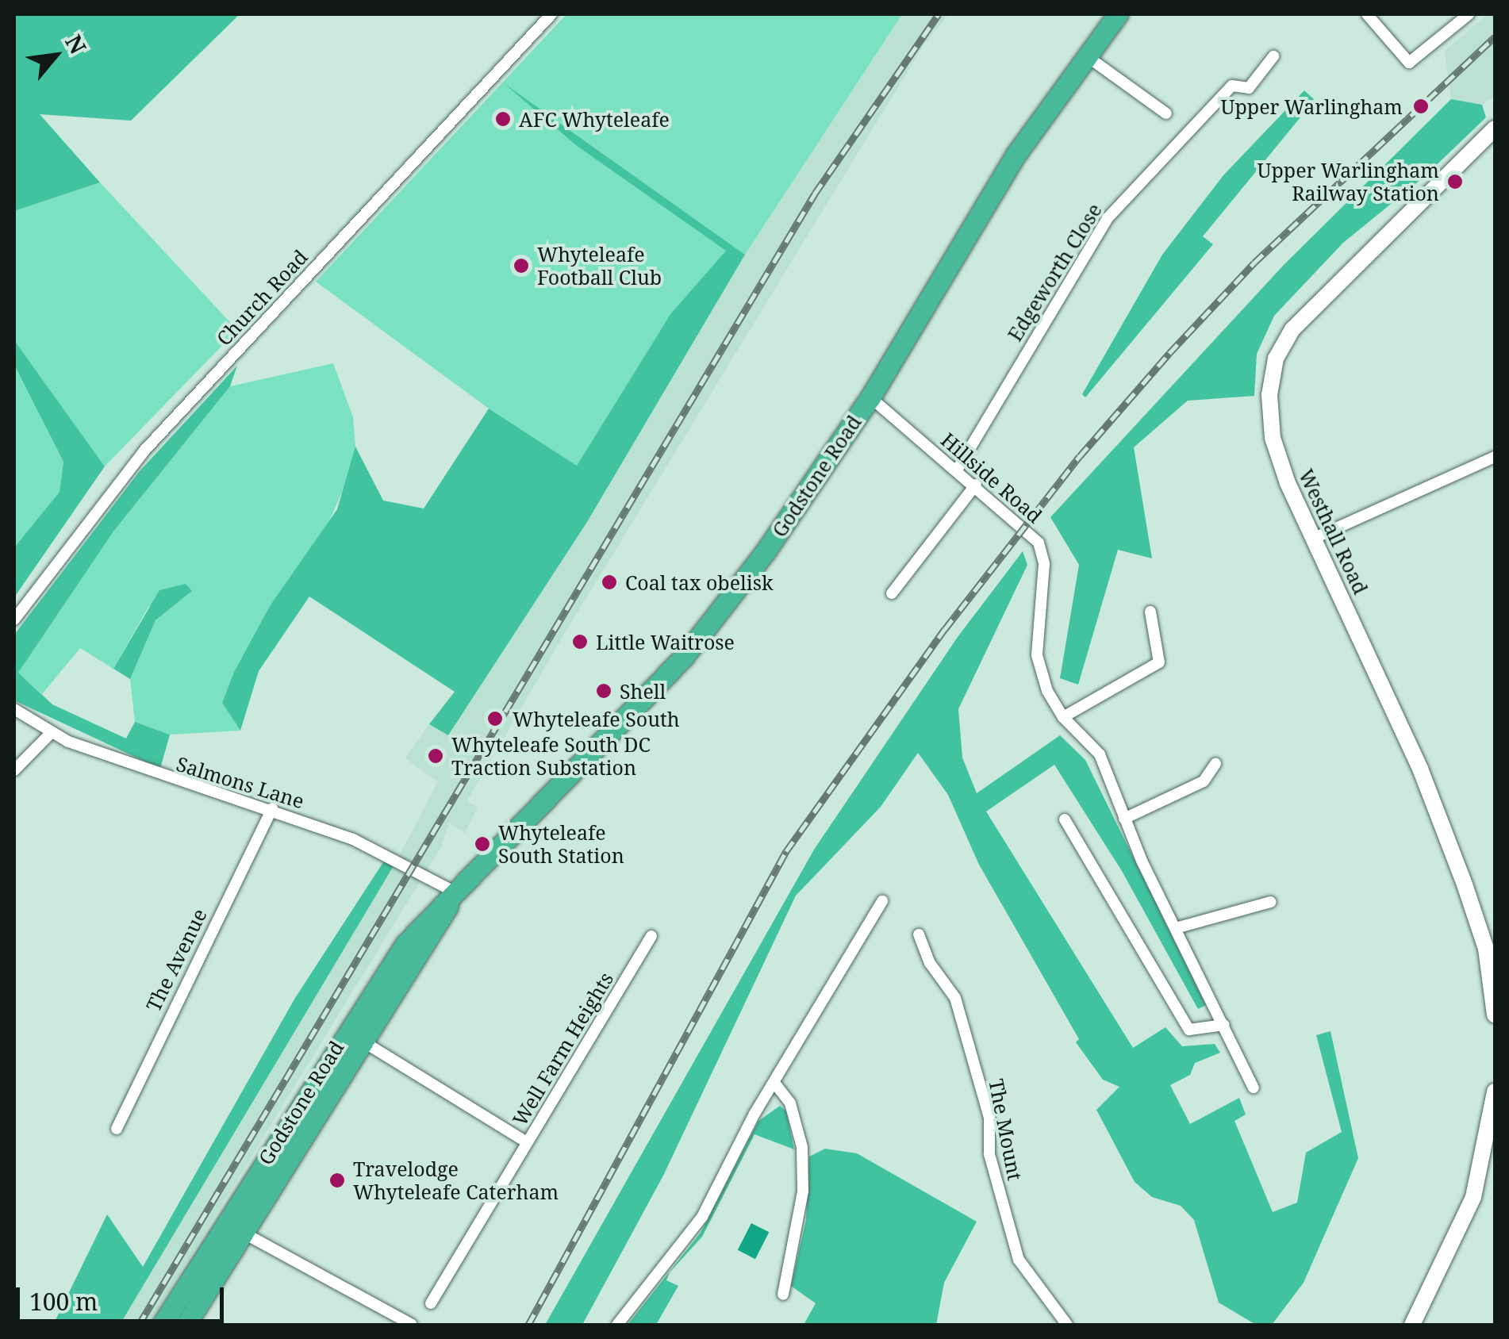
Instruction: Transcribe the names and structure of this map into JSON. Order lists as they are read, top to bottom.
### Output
{
  "streets": {
    "highway": ["Godstone Road"],
    "street": [
      "Edgeworth Close",
      "Church Road",
      "Hillside Road",
      "Westhall Road",
      "Salmons Lane",
      "The Avenue",
      "Well Farm Heights",
      "The Mount"
    ]
  },
  "crossings": [
    ["Edgeworth Close", "Hillside Road"],
    ["Godstone Road", "Hillside Road"],
    ["Godstone Road", "Salmons Lane"],
    ["Salmons Lane", "The Avenue"]
  ],
  "places": [
    "Upper Warlingham",
    "AFC Whyteleafe",
    "Upper Warlingham Railway Station",
    "Whyteleafe Football Club",
    "Coal tax obelisk",
    "Little Waitrose",
    "Shell",
    "Whyteleafe South",
    "Whyteleafe South DC Traction Substation",
    "Whyteleafe South Station",
    "Travelodge Whyteleafe Caterham"
  ],
  "scale_bar": "100 m",
  "north": "top right"
}
